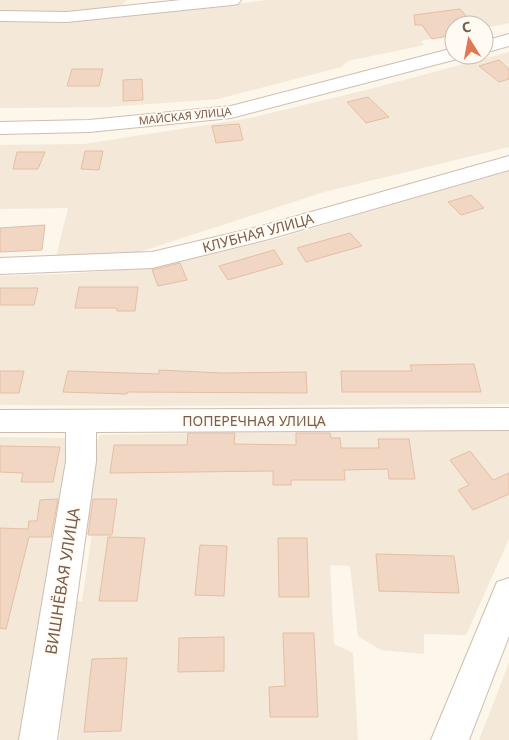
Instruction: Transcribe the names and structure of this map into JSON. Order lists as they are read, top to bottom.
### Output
{
  "streets": {
    "street": [
      "МАЙСКАЯ УЛИЦА",
      "КЛУБНАЯ УЛИЦА",
      "ПОПЕРЕЧНАЯ УЛИЦА",
      "ВИШНЁВАЯ УЛИЦА"
    ]
  },
  "crossings": [
    ["ПОПЕРЕЧНАЯ УЛИЦА", "ВИШНЁВАЯ УЛИЦА"]
  ],
  "north": "top"
}
